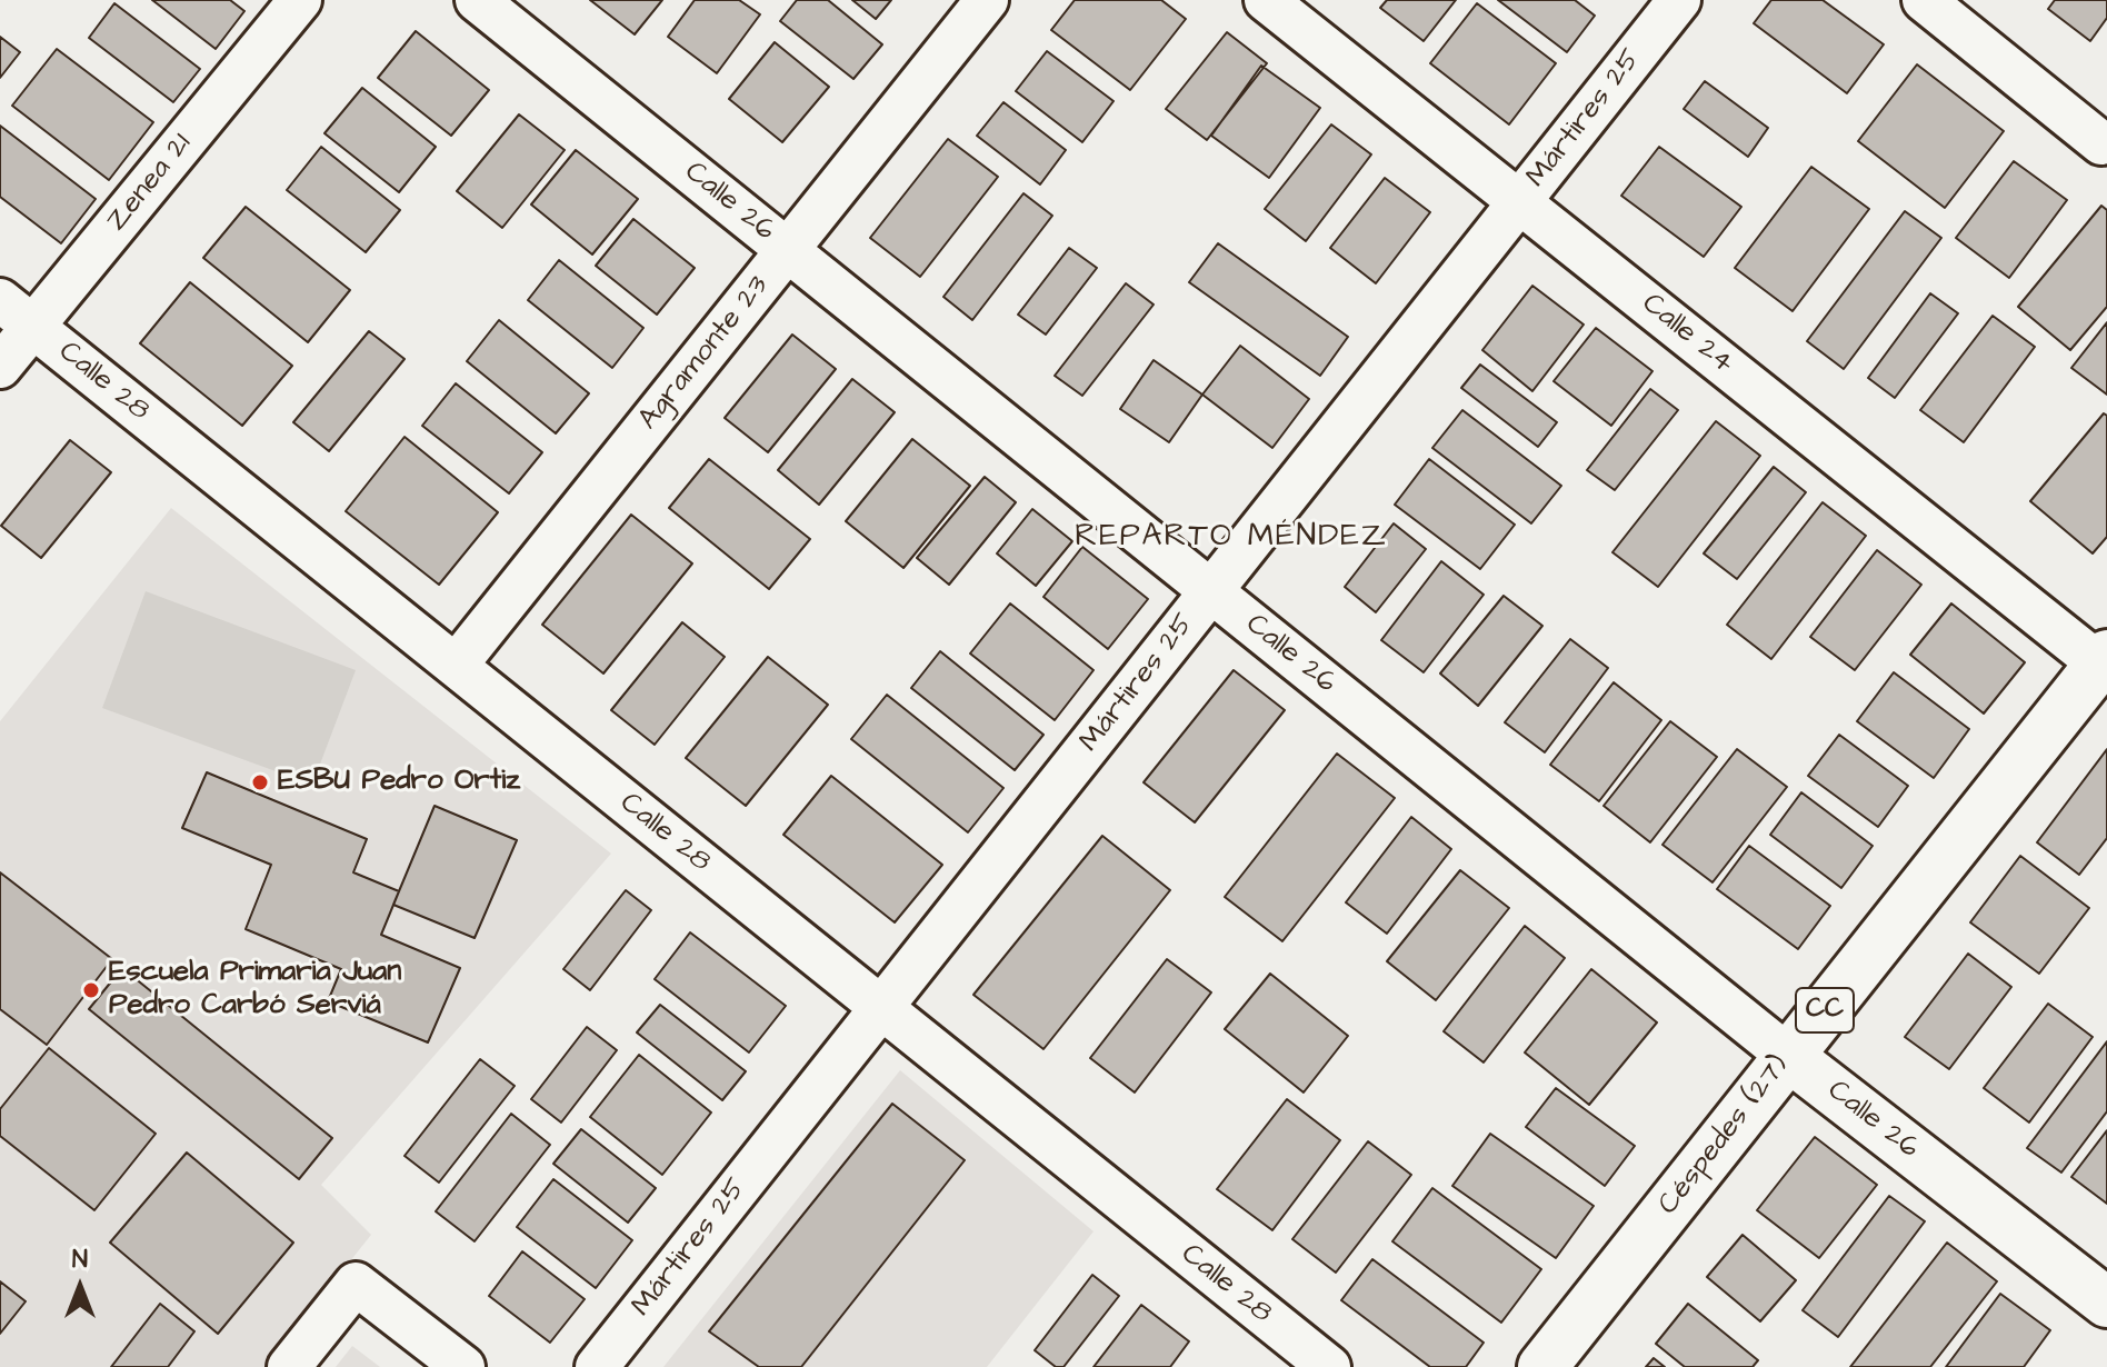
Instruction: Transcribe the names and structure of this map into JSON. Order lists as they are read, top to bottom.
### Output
{
  "streets": {
    "main road": ["Calle 26", "CC", "Céspedes (27)"],
    "street": [
      "Mártires 25",
      "Zenea 21",
      "Calle 24",
      "Agramonte 23",
      "Calle 28"
    ]
  },
  "crossings": [
    ["Mártires 25", "Calle 26"],
    ["Mártires 25", "Calle 24"],
    ["Mártires 25", "Calle 28"],
    ["Zenea 21", "Calle 28"],
    ["Calle 26", "Agramonte 23"],
    ["Calle 26", "Céspedes (27)"],
    ["Calle 24", "Céspedes (27)"],
    ["Agramonte 23", "Calle 28"]
  ],
  "districts": ["REPARTO MÉNDEZ"],
  "places": ["ESBU Pedro Ortiz", "Escuela Primaria Juan Pedro Carbó Serviá"],
  "north": "top"
}
